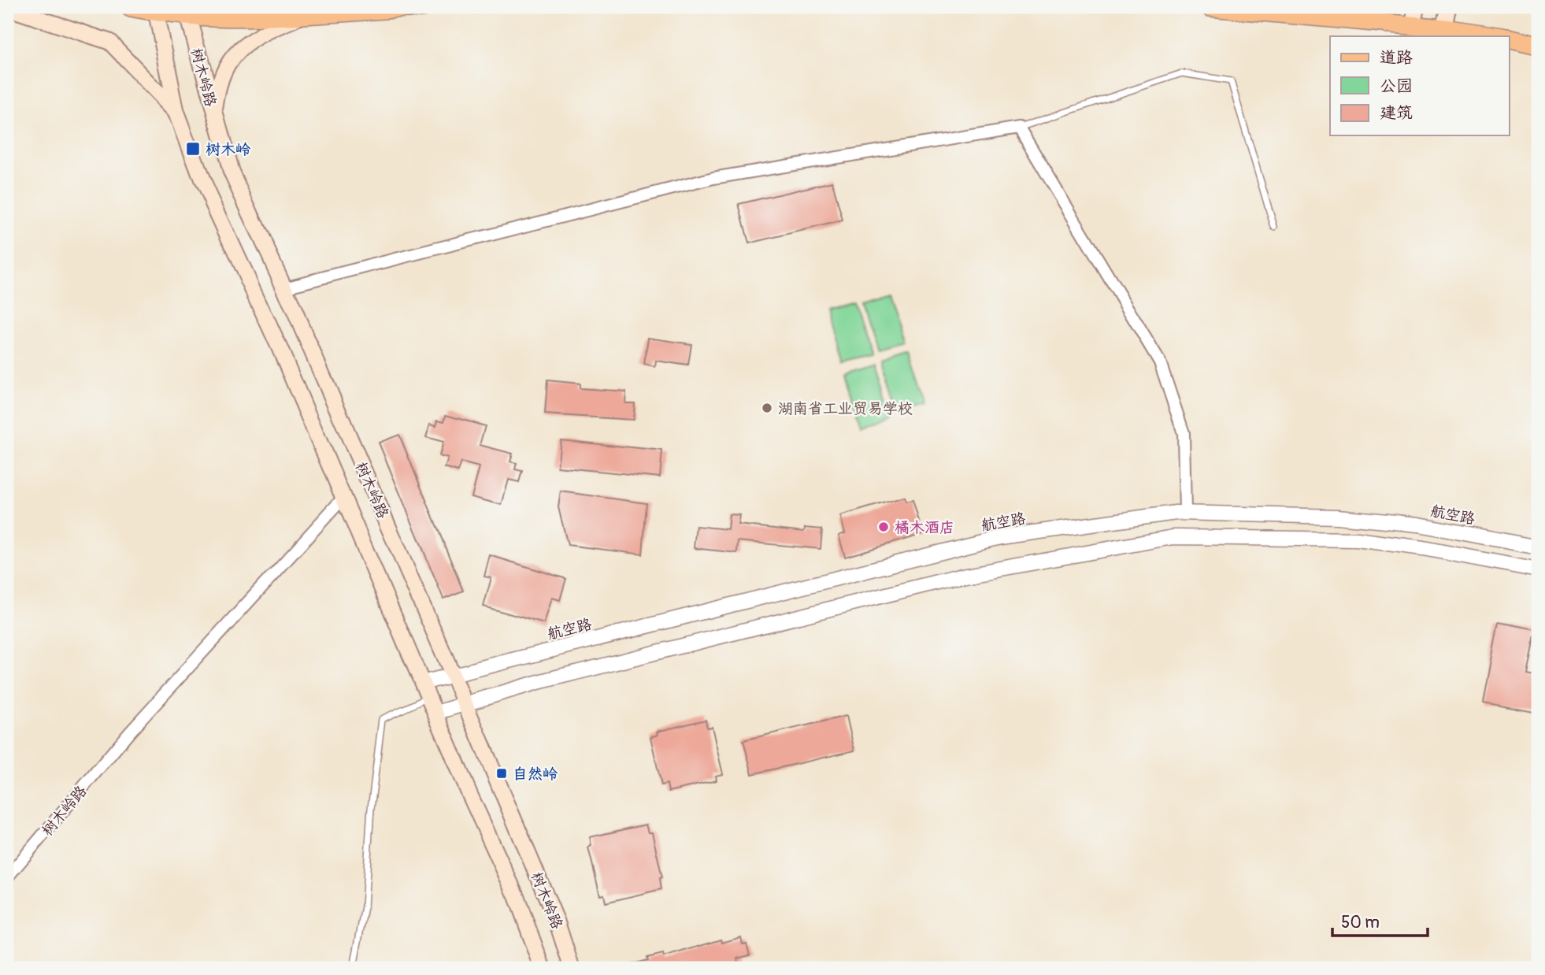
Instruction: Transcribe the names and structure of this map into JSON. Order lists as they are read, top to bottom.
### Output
{
  "streets": {
    "main road": ["树木岭路"],
    "street": ["航空路"]
  },
  "crossings": [
    ["树木岭路", "航空路"]
  ],
  "places": {
    "transit": ["树木岭", "自然岭"],
    "other": ["湖南省工业贸易学校", "橘木酒店"]
  },
  "legend": ["道路", "公园", "建筑"],
  "scale_bar": "50 m"
}
